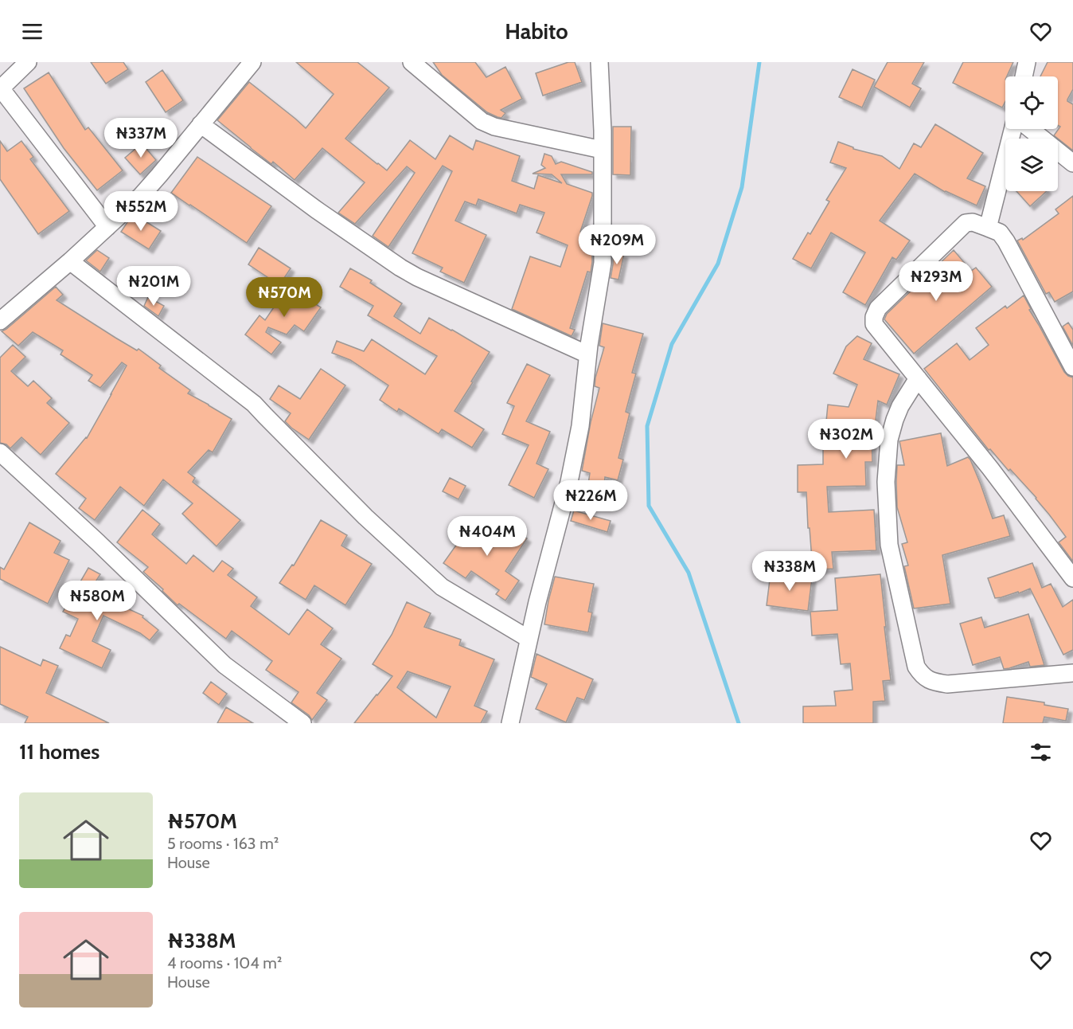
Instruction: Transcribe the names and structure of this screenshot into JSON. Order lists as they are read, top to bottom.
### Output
{
  "page": {
    "header": "Habito",
    "price": [
      "₦337M",
      "₦552M",
      "₦209M",
      "₦293M",
      "₦201M",
      "₦570M",
      "₦302M",
      "₦226M",
      "₦404M",
      "₦338M",
      "₦580M"
    ],
    "heading": "11 homes",
    "list": [
      {
        "name": "₦570M",
        "note": "5 rooms · 163 m² · House"
      },
      {
        "name": "₦338M",
        "note": "4 rooms · 104 m² · House"
      }
    ]
  }
}
